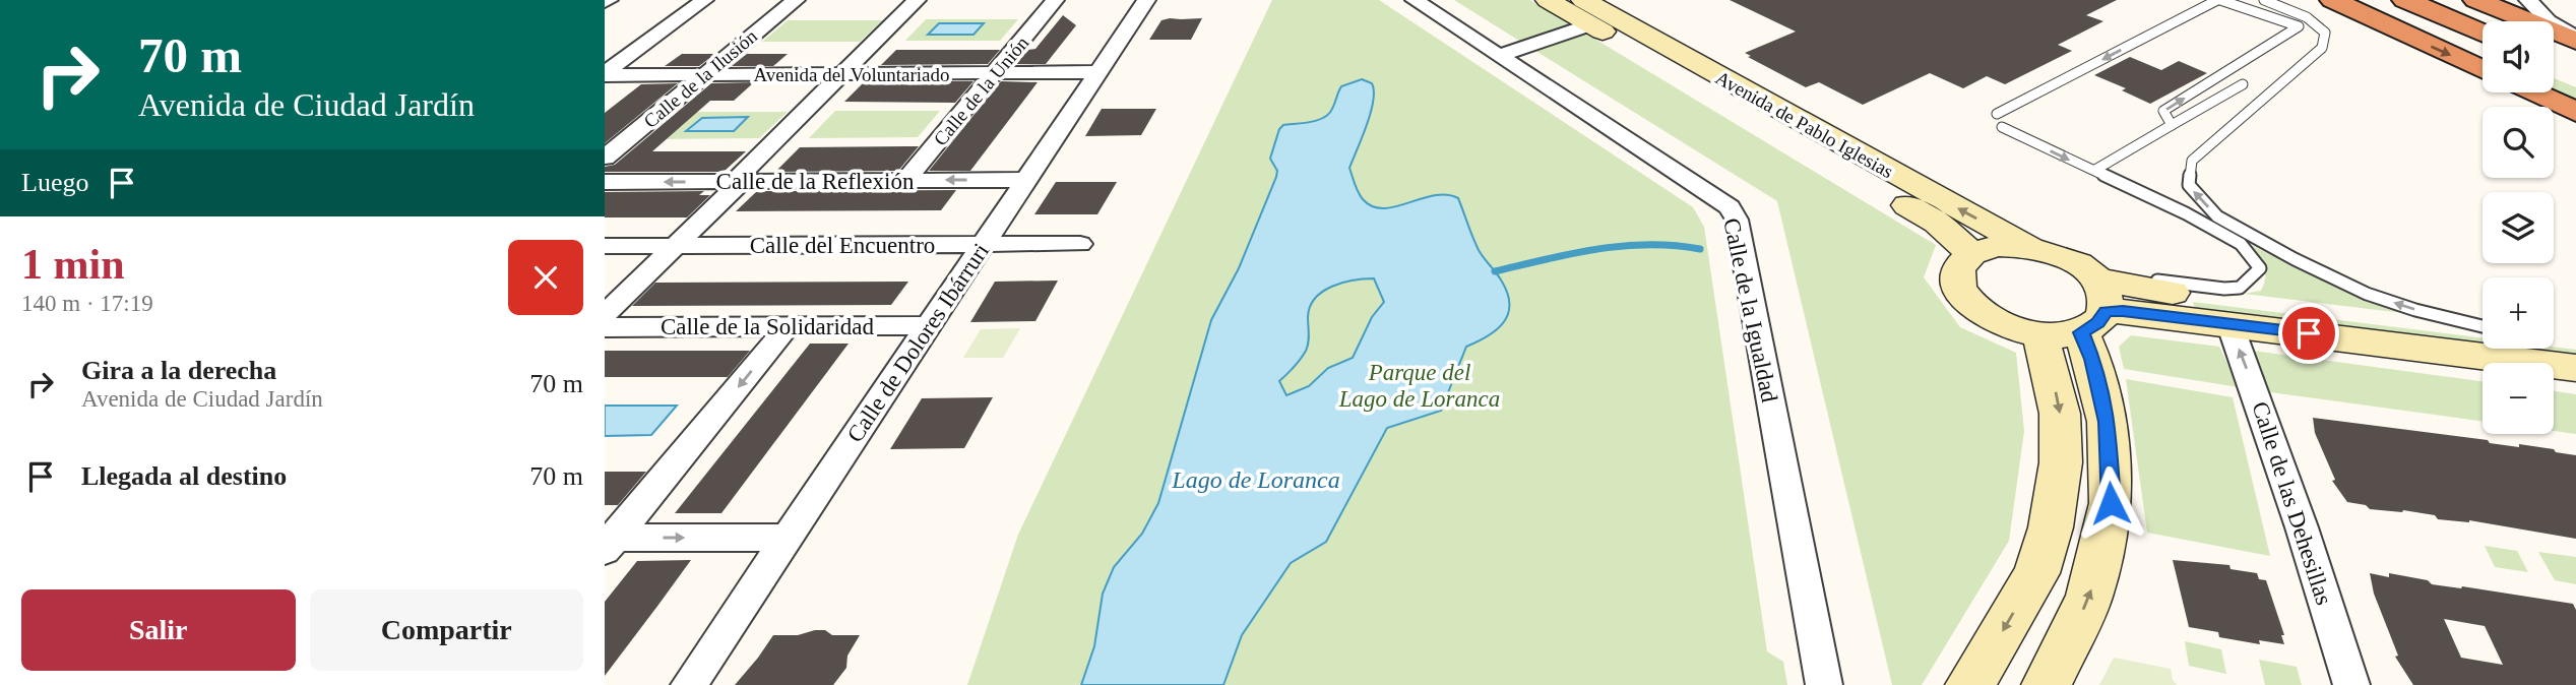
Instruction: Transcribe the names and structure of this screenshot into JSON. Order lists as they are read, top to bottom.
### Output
{
  "streets": {
    "main road": ["Avenida de Pablo Iglesias"],
    "street": [
      "Avenida del Voluntariado",
      "Calle de la Ilusión",
      "Calle de la Unión",
      "Calle de la Reflexión",
      "Calle del Encuentro",
      "Calle de la Igualdad",
      "Calle de la Solidaridad",
      "Calle de Dolores Ibárruri",
      "Calle de las Dehesillas"
    ]
  },
  "crossings": [
    ["Avenida del Voluntariado", "Calle de la Ilusión"],
    ["Avenida del Voluntariado", "Calle de la Unión"],
    ["Avenida del Voluntariado", "Calle de Dolores Ibárruri"],
    ["Calle de la Unión", "Calle de la Reflexión"],
    ["Calle de la Reflexión", "Calle de Dolores Ibárruri"],
    ["Calle del Encuentro", "Calle de Dolores Ibárruri"],
    ["Calle de la Solidaridad", "Calle de Dolores Ibárruri"]
  ],
  "one_way": ["Calle de la Reflexión", "Calle de las Dehesillas"],
  "water": ["Lago de Loranca"],
  "parks": ["Parque del Lago de Loranca"],
  "page": {
    "turn": ["70 m", "Avenida de Ciudad Jardín"],
    "map_buttons": ["+", "−"],
    "then": "Luego",
    "heading": ["1 min", "140 m · 17:19"],
    "list": [
      {
        "name": "Gira a la derecha",
        "note": "Avenida de Ciudad Jardín",
        "value": "70 m"
      },
      {
        "name": "Llegada al destino",
        "value": "70 m"
      }
    ],
    "buttons": ["Salir", "Compartir"]
  }
}
